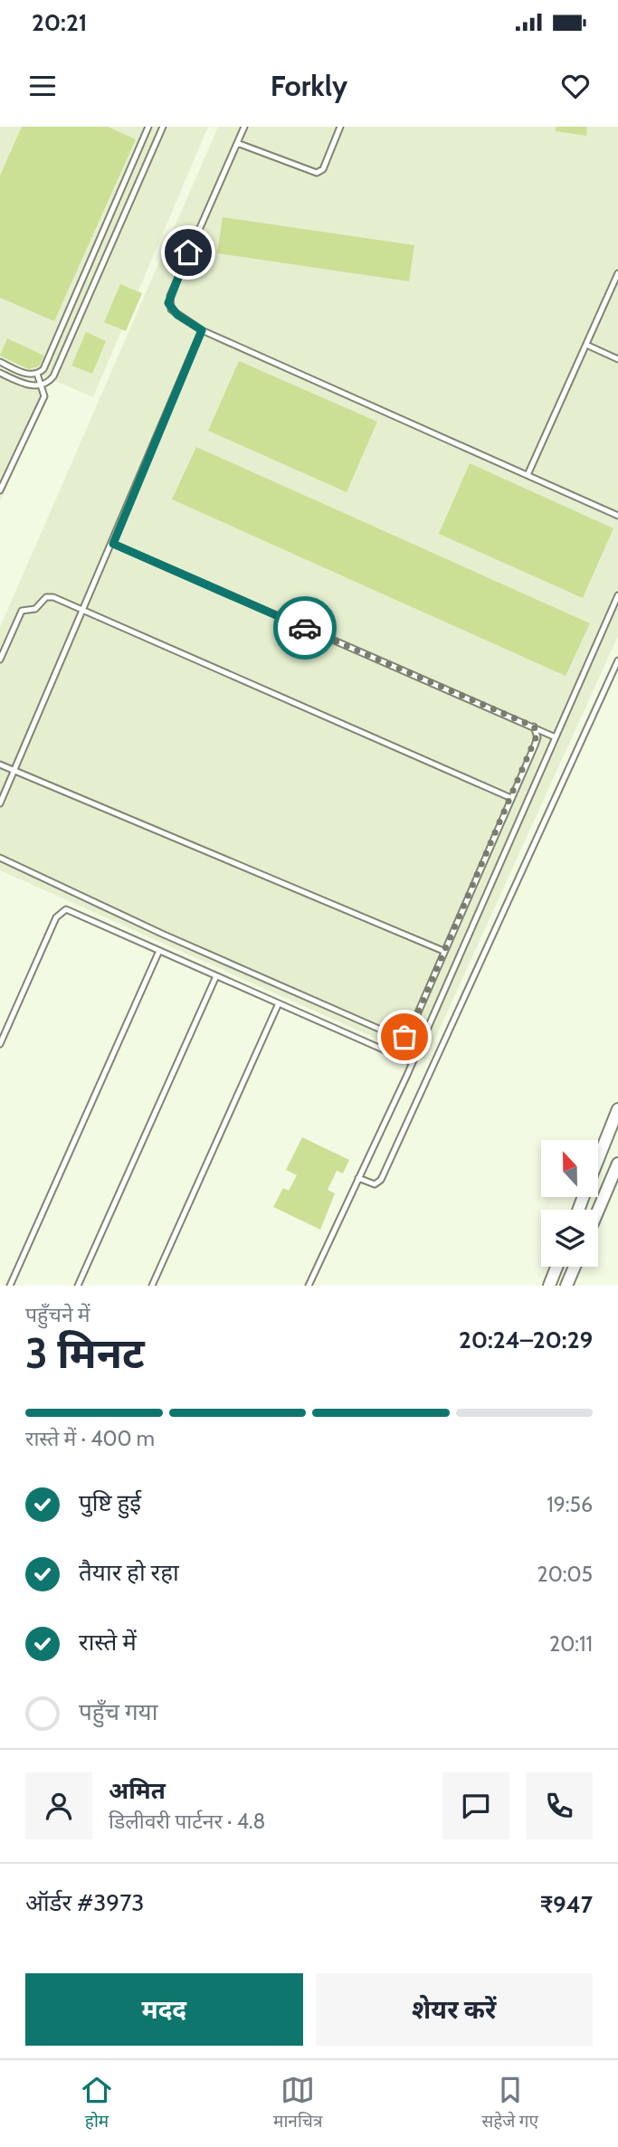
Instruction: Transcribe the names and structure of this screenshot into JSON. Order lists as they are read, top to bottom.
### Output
{
  "north": "top",
  "page": {
    "status": "20:21",
    "header": "Forkly",
    "heading": ["3 मिनट", "पहुँचने में", "20:24–20:29"],
    "panel": [
      "अमित",
      "डिलीवरी पार्टनर · 4.8",
      "ऑर्डर #3973",
      "₹947"
    ],
    "bar": "रास्ते में · 400 m",
    "list": [
      ["पुष्टि हुई", "19:56"],
      ["तैयार हो रहा", "20:05"],
      ["रास्ते में", "20:11"],
      "पहुँच गया"
    ],
    "buttons": ["मदद", "शेयर करें"],
    "tabs": ["होम", "मानचित्र", "सहेजे गए"]
  }
}
